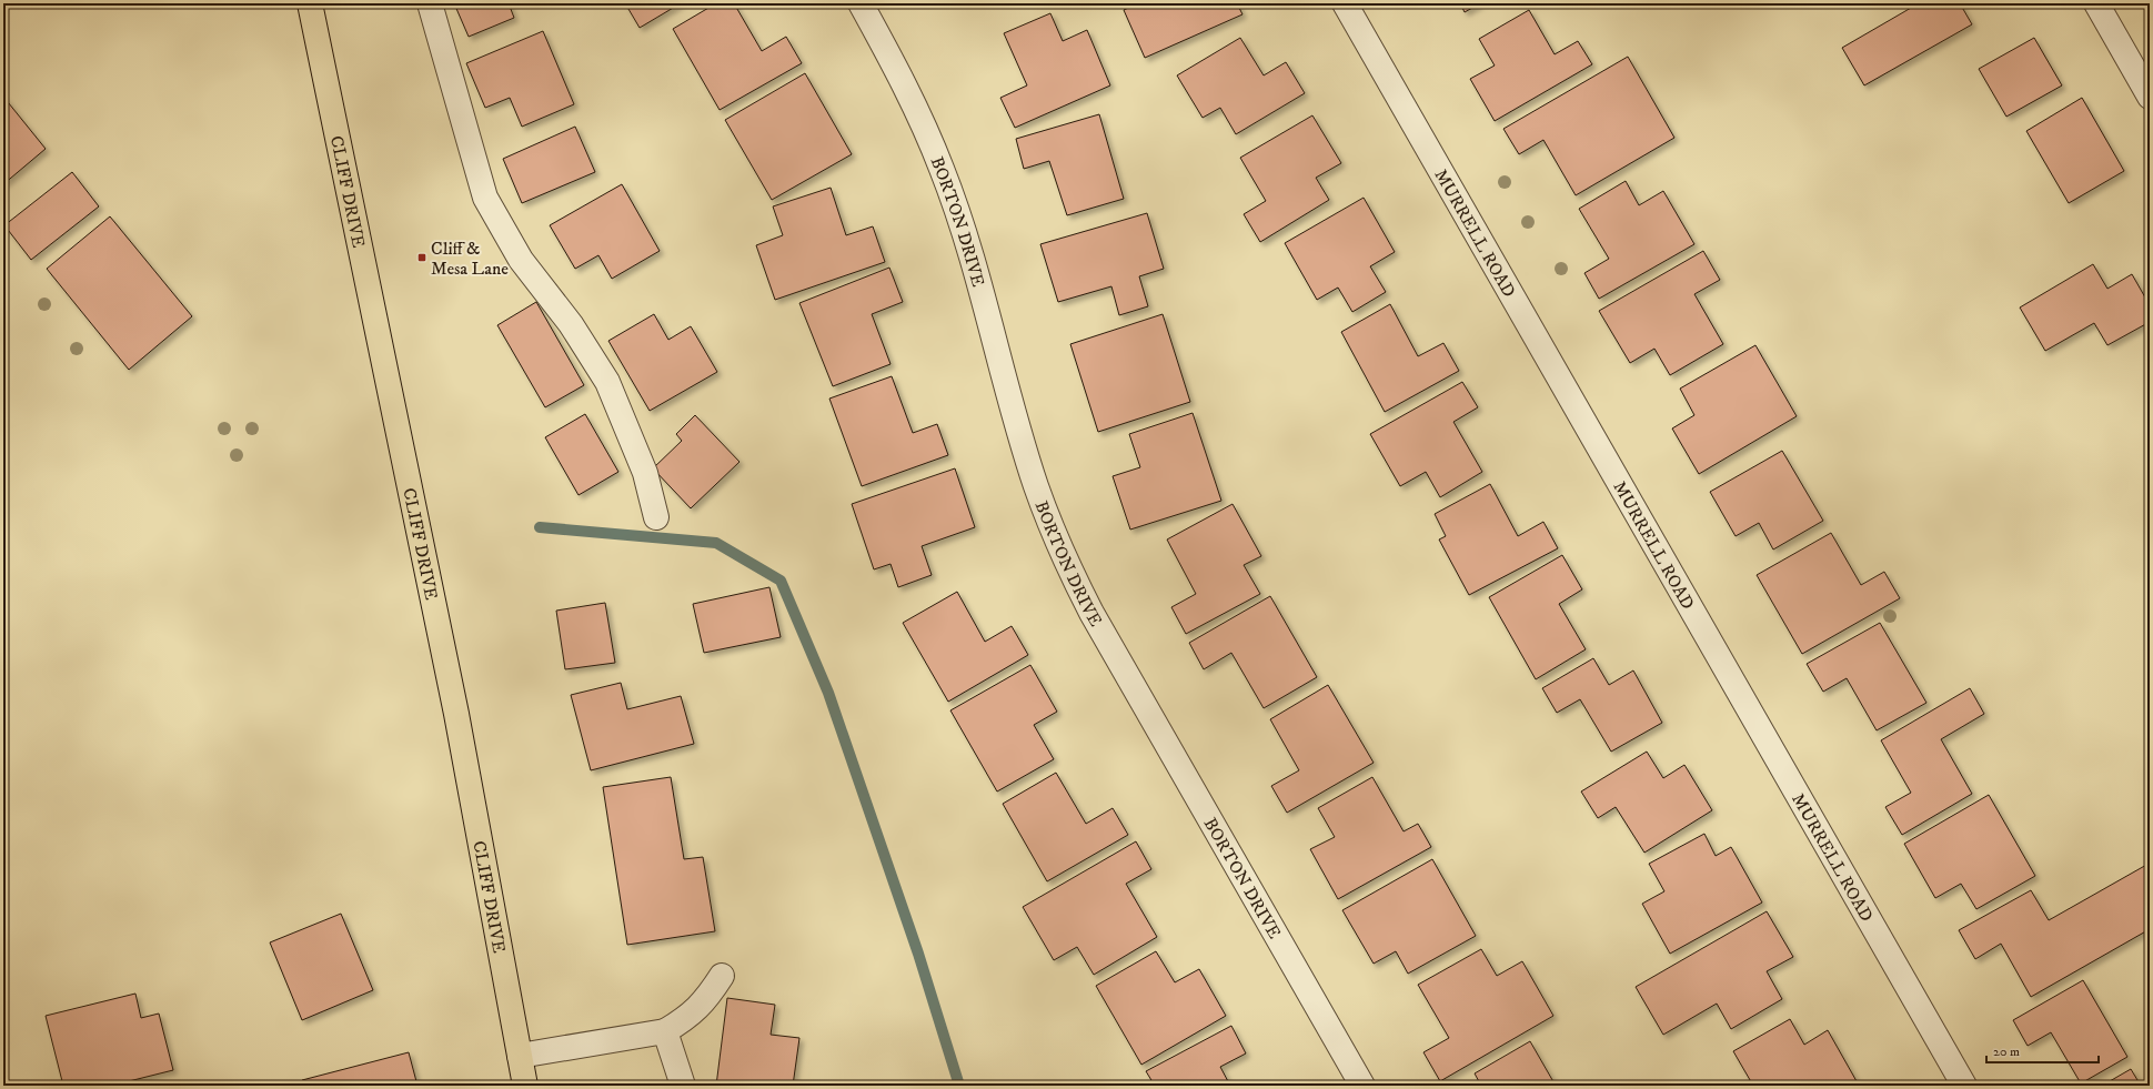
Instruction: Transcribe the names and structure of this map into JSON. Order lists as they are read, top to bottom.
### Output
{
  "streets": {
    "main road": ["CLIFF DRIVE"],
    "street": ["BORTON DRIVE", "MURRELL ROAD"]
  },
  "places": {
    "transit": ["Cliff & Mesa Lane"]
  },
  "scale_bar": "20 m"
}
